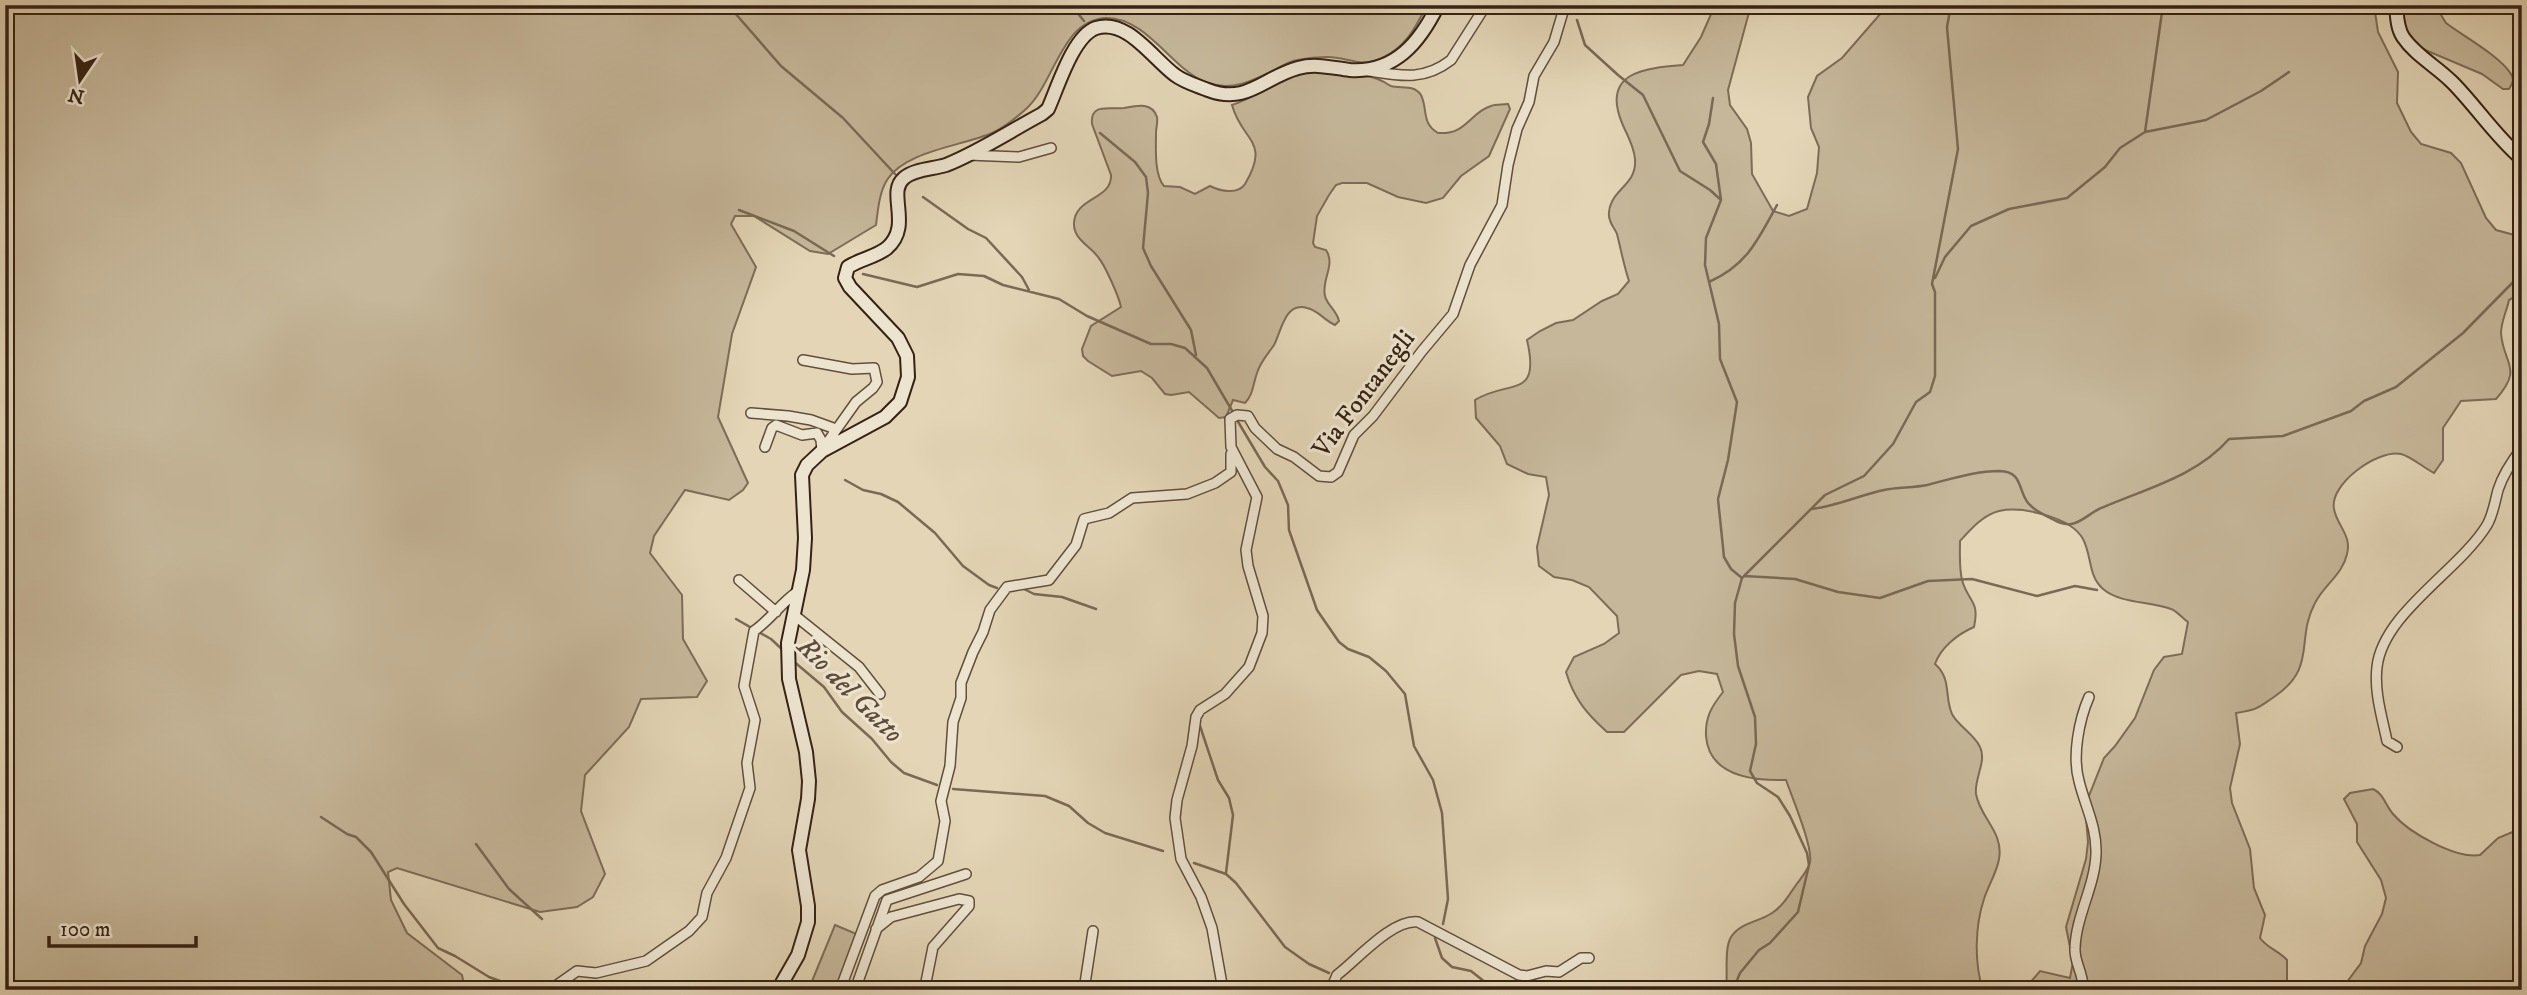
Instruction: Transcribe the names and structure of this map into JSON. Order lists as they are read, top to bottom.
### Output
{
  "streets": {
    "street": ["Via Fontanegli"]
  },
  "water": ["Rio del Gatto"],
  "scale_bar": "100 m",
  "north": "bottom"
}
